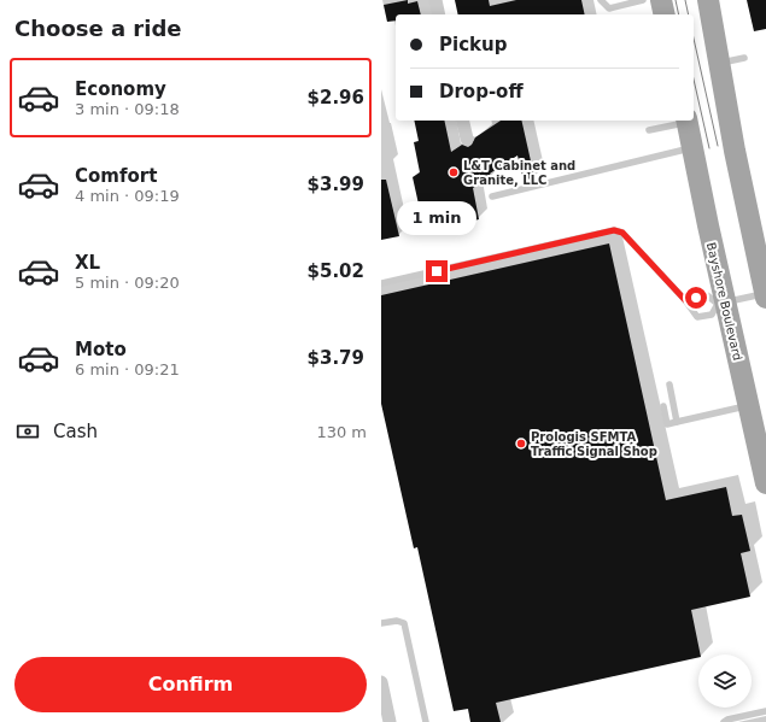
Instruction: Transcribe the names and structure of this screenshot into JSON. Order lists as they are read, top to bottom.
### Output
{
  "streets": {
    "main road": ["Bayshore Boulevard"]
  },
  "places": ["L&T Cabinet and Granite, LLC", "Prologis SFMTA Traffic Signal Shop"],
  "page": {
    "heading": "Choose a ride",
    "banner": ["Pickup", "Drop-off"],
    "list": [
      {
        "name": "Economy",
        "note": "3 min · 09:18",
        "value": "$2.96"
      },
      {
        "name": "Comfort",
        "note": "4 min · 09:19",
        "value": "$3.99"
      },
      {
        "name": "XL",
        "note": "5 min · 09:20",
        "value": "$5.02"
      },
      {
        "name": "Moto",
        "note": "6 min · 09:21",
        "value": "$3.79"
      }
    ],
    "bubble": "1 min",
    "pay": ["Cash", "130 m"],
    "buttons": "Confirm"
  }
}
